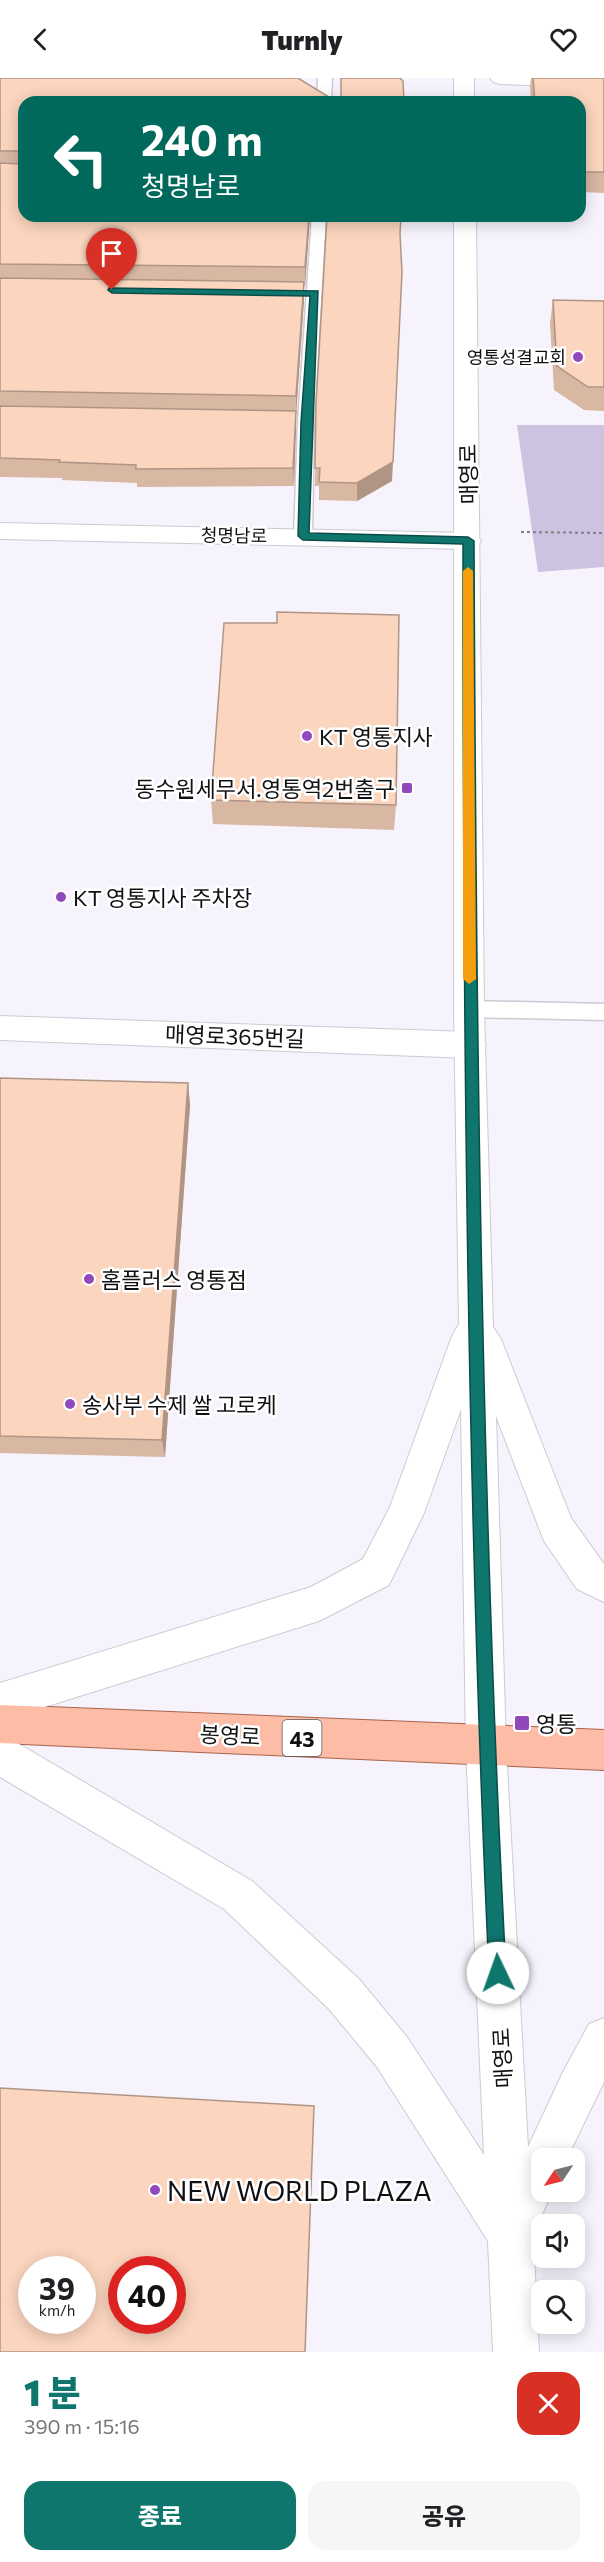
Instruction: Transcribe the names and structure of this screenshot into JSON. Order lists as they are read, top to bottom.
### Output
{
  "streets": {
    "main road": ["봉영로", "43"],
    "street": ["매영로", "청명남로", "매영로365번길"]
  },
  "crossings": [
    ["매영로", "청명남로"],
    ["매영로", "매영로365번길"],
    ["매영로", "봉영로"]
  ],
  "places": {
    "other": [
      "영통성결교회",
      "KT 영통지사",
      "KT 영통지사 주차장",
      "홈플러스 영통점",
      "송사부 수제 쌀 고로케",
      "NEW WORLD PLAZA"
    ],
    "transit": ["동수원세무서.영통역2번출구", "영통"]
  },
  "north": "bottom left",
  "page": {
    "header": "Turnly",
    "turn": ["240 m", "청명남로"],
    "speed": "39 km/h",
    "limit": "40",
    "heading": ["1 분", "390 m · 15:16"],
    "buttons": ["종료", "공유"]
  }
}
